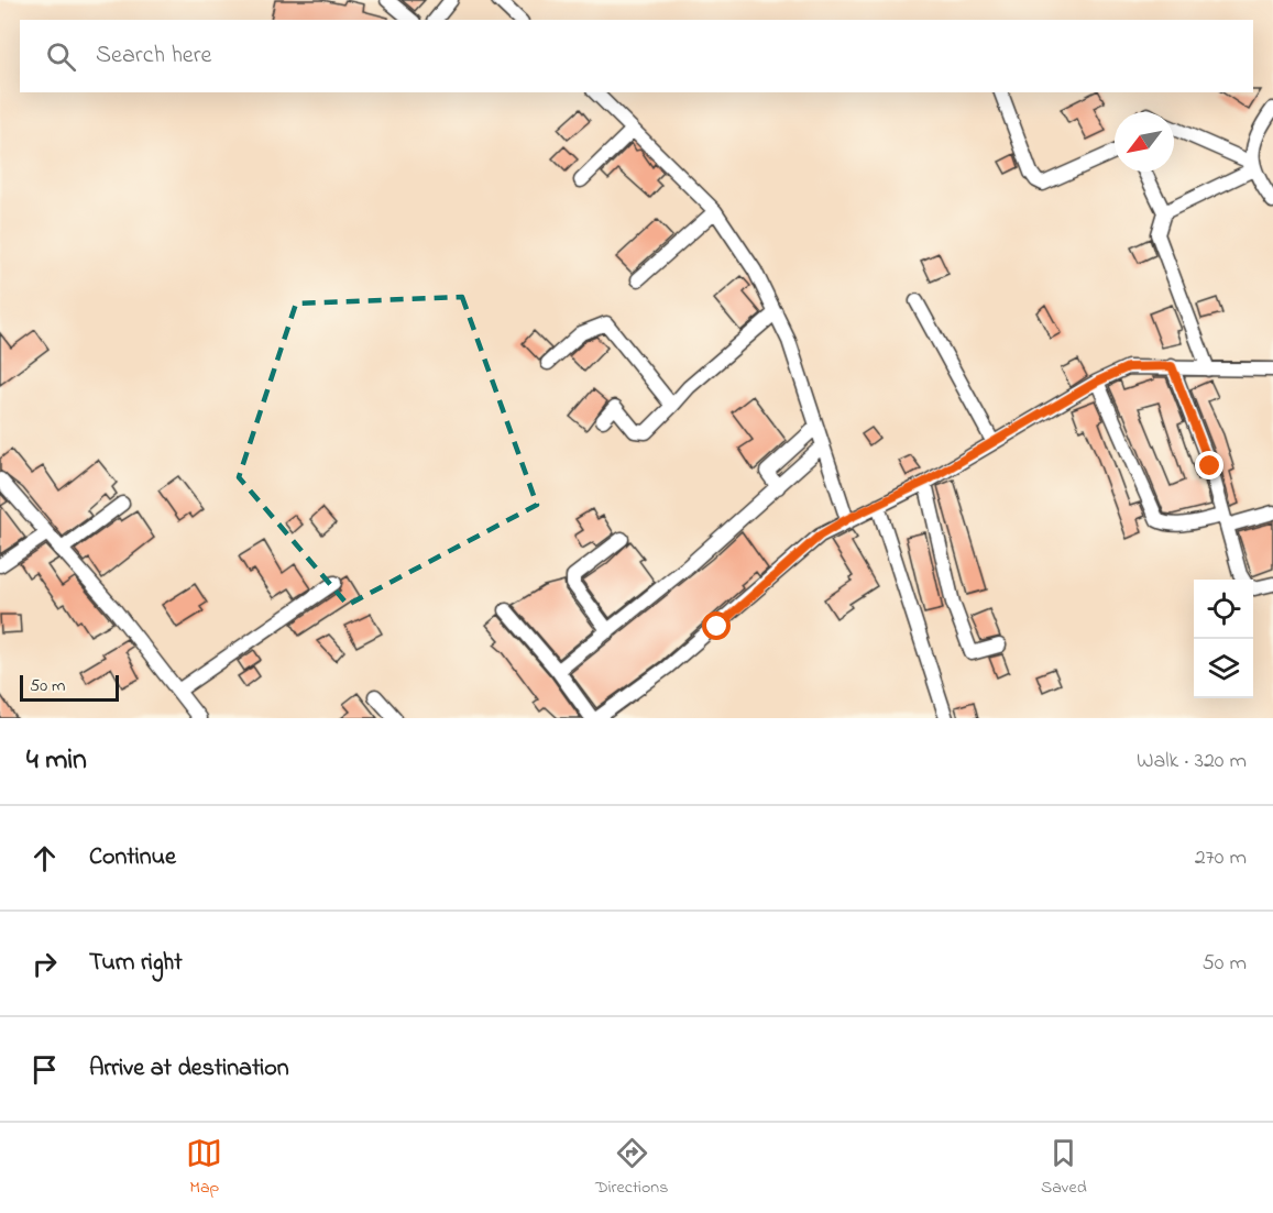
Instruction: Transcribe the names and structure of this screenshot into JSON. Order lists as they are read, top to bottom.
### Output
{
  "scale_bar": "50 m",
  "north": "bottom left",
  "page": {
    "search": "Search here",
    "scale": "50 m",
    "heading": ["4 min", "Walk · 320 m"],
    "list": [
      ["Continue", "270 m"],
      ["Turn right", "50 m"],
      "Arrive at destination"
    ],
    "nav": ["Map", "Directions", "Saved"]
  }
}
